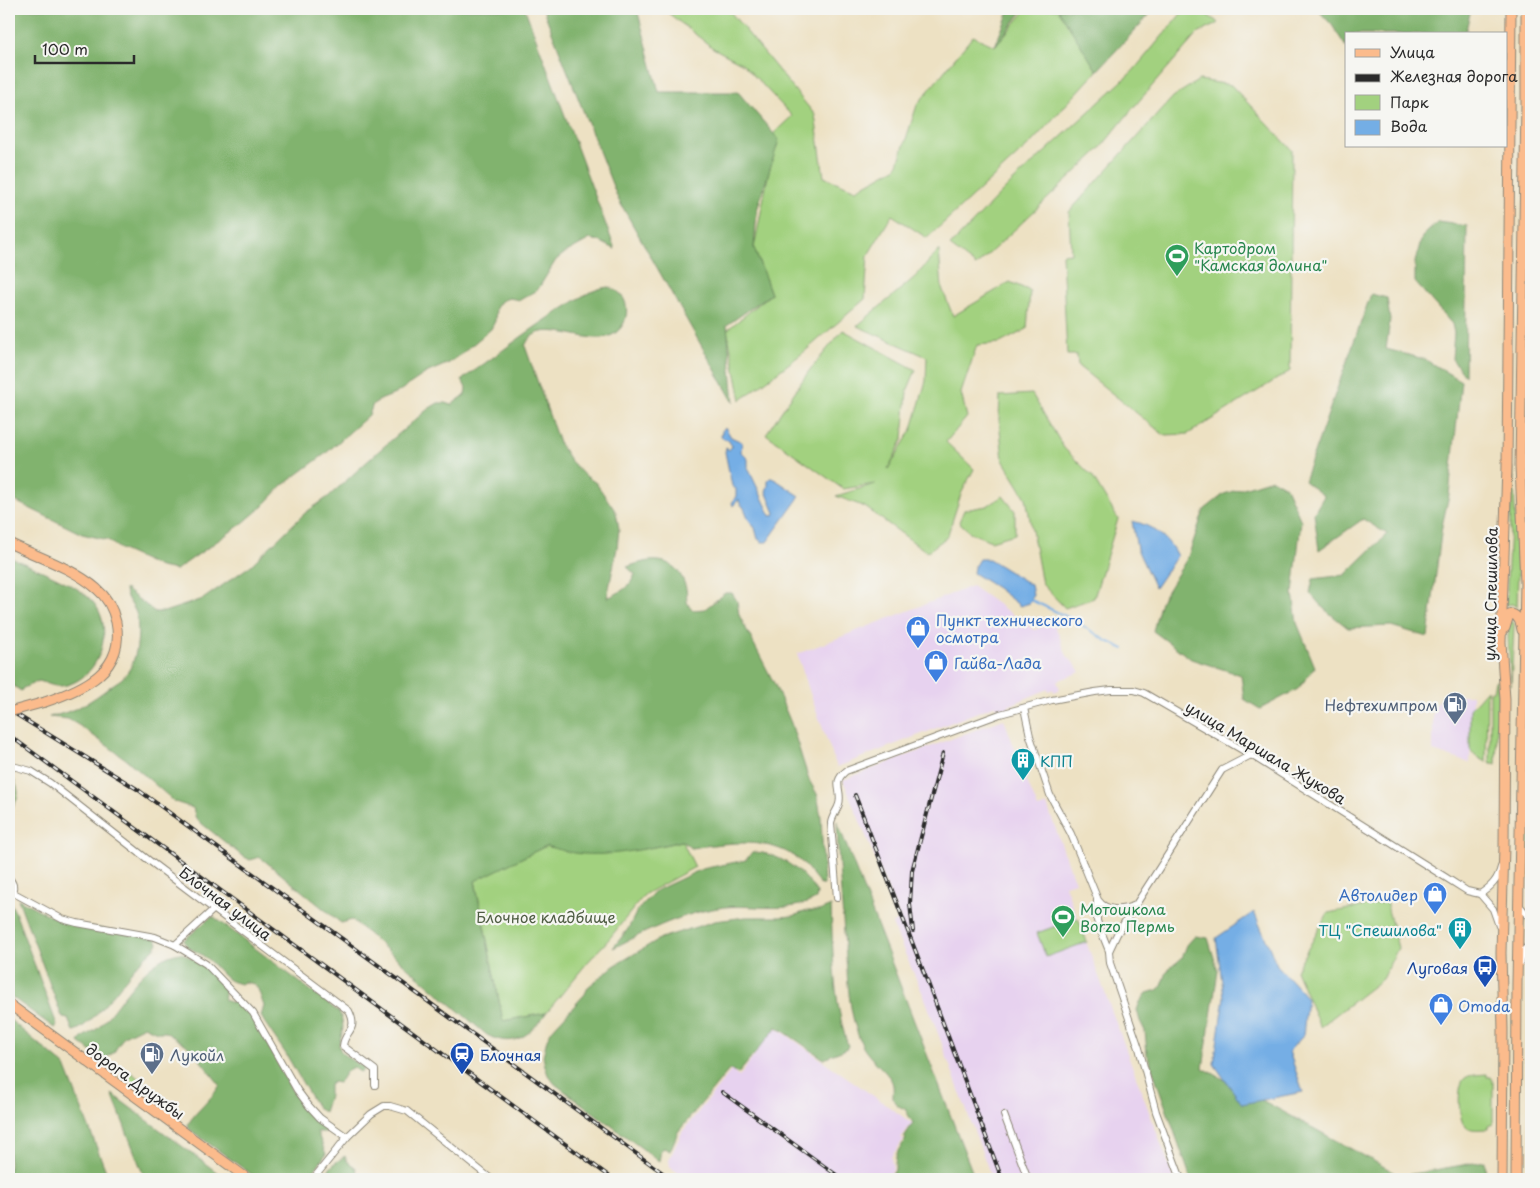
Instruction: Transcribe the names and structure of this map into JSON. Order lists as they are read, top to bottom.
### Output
{
  "streets": {
    "main road": ["улица Спешилова", "дорога Дружбы"],
    "street": ["улица Маршала Жукова", "Блочная улица"]
  },
  "parks": ["Блочное кладбище"],
  "places": {
    "sports": ["Картодром \"Камская долина\"", "Мотошкола Borzo Пермь"],
    "shop": [
      "Пункт технического осмотра",
      "Гайва-Лада",
      "Автолидер",
      "Omoda"
    ],
    "fuel station": ["Нефтехимпром", "Лукойл"],
    "building": ["КПП", "ТЦ \"Спешилова\""],
    "bus stop": ["Луговая"],
    "station": ["Блочная"]
  },
  "legend": [
    "Улица",
    "Железная дорога",
    "Парк",
    "Вода"
  ],
  "scale_bar": "100 m"
}
